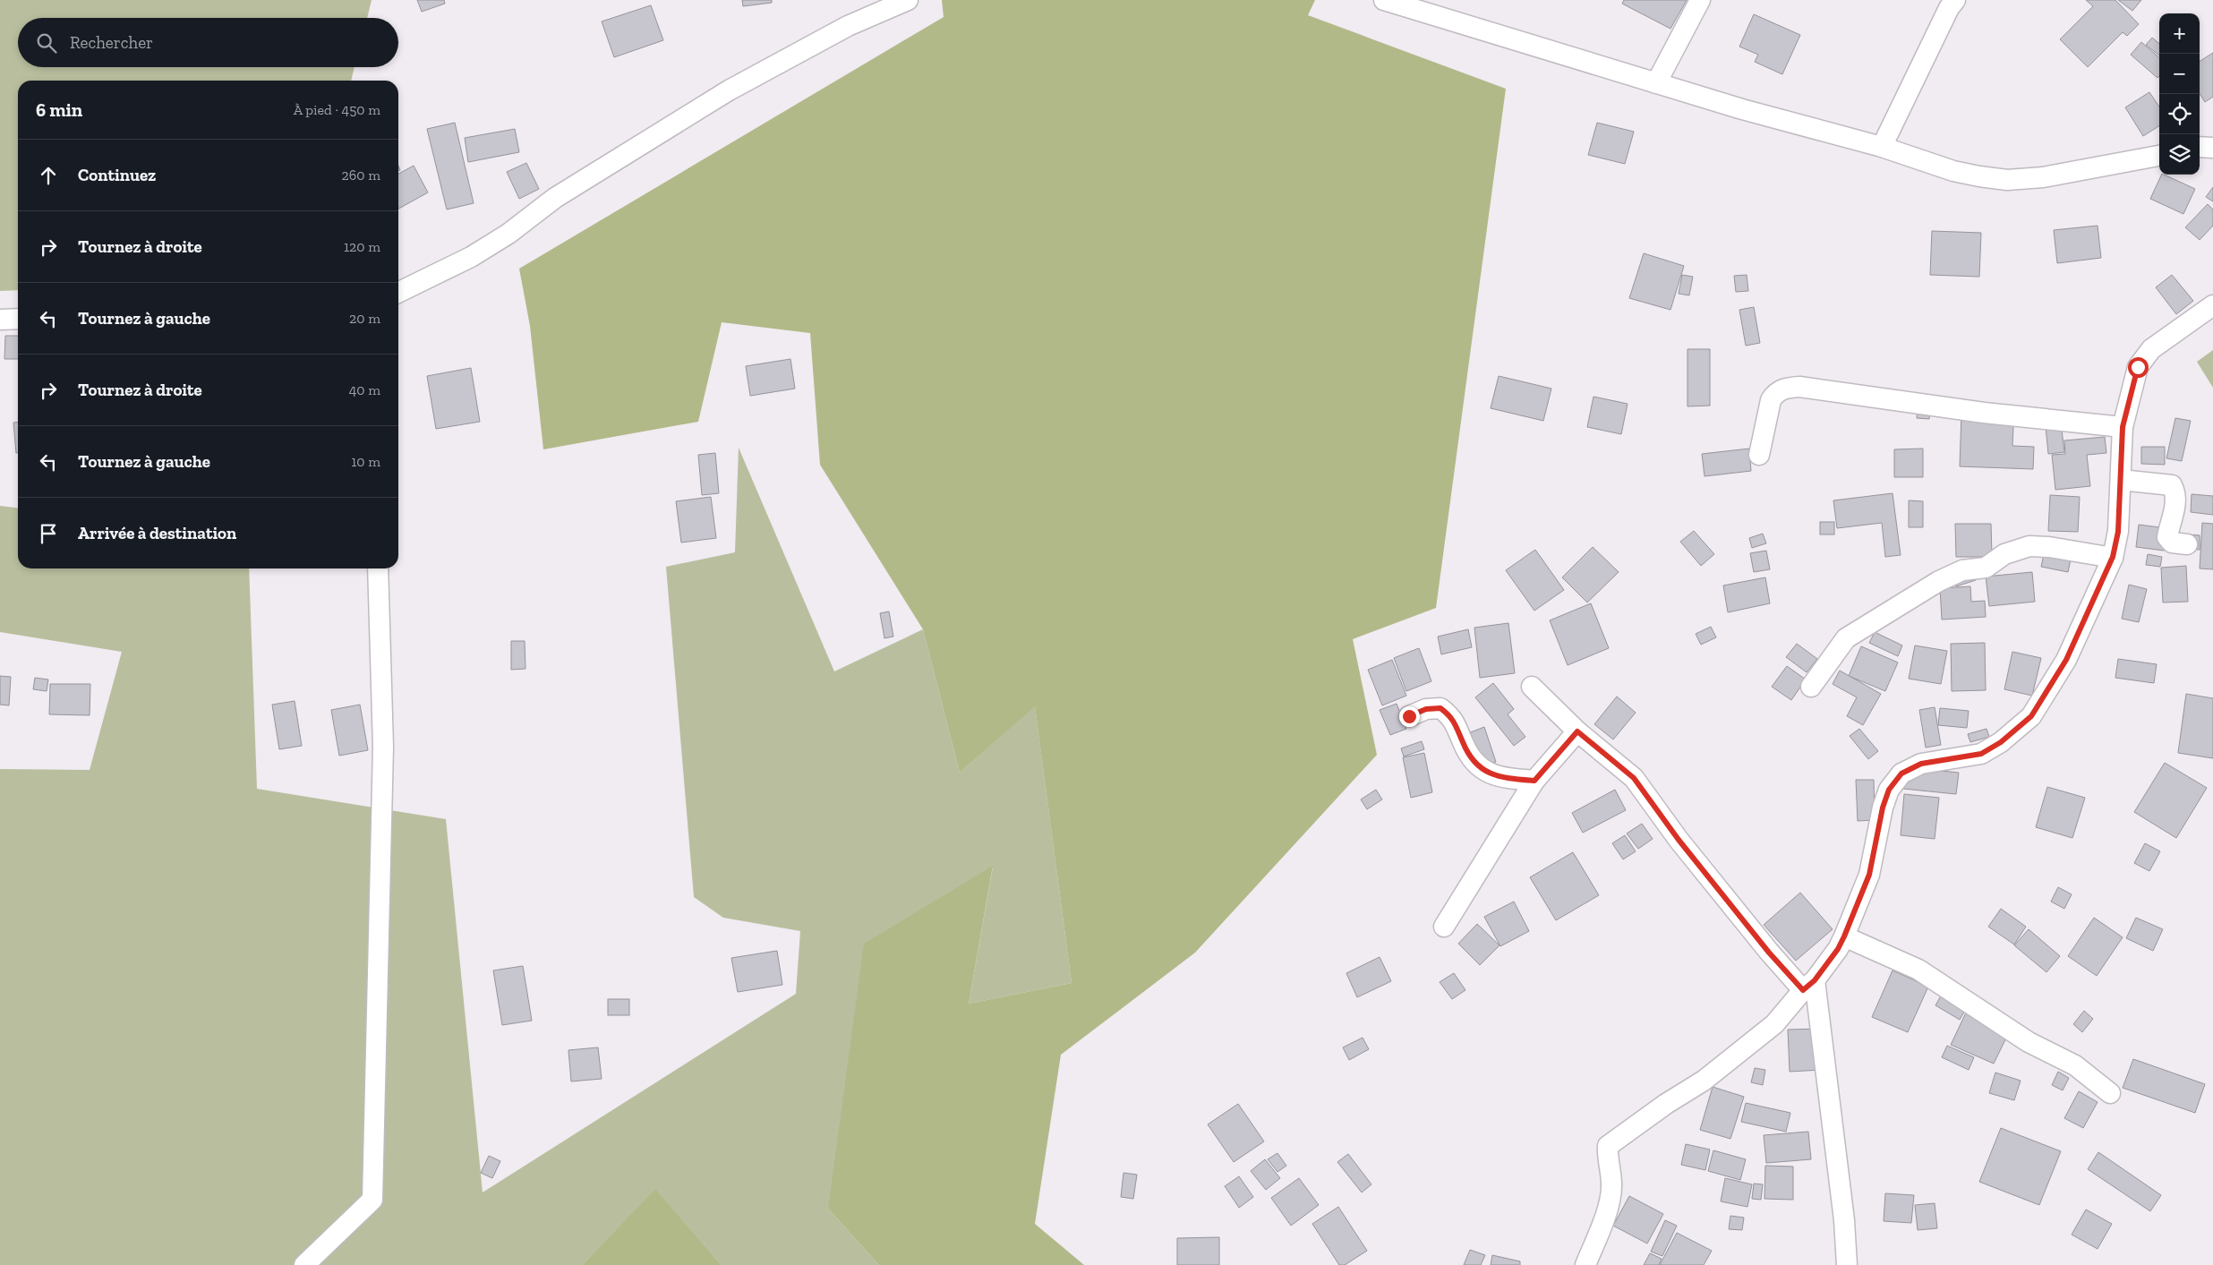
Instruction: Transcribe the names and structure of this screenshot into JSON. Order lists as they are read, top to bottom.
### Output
{
  "page": {
    "map_buttons": ["+", "−"],
    "search": "Rechercher",
    "heading": ["6 min", "À pied · 450 m"],
    "list": [
      ["Continuez", "260 m"],
      ["Tournez à droite", "120 m"],
      ["Tournez à gauche", "20 m"],
      ["Tournez à droite", "40 m"],
      ["Tournez à gauche", "10 m"],
      "Arrivée à destination"
    ]
  }
}
